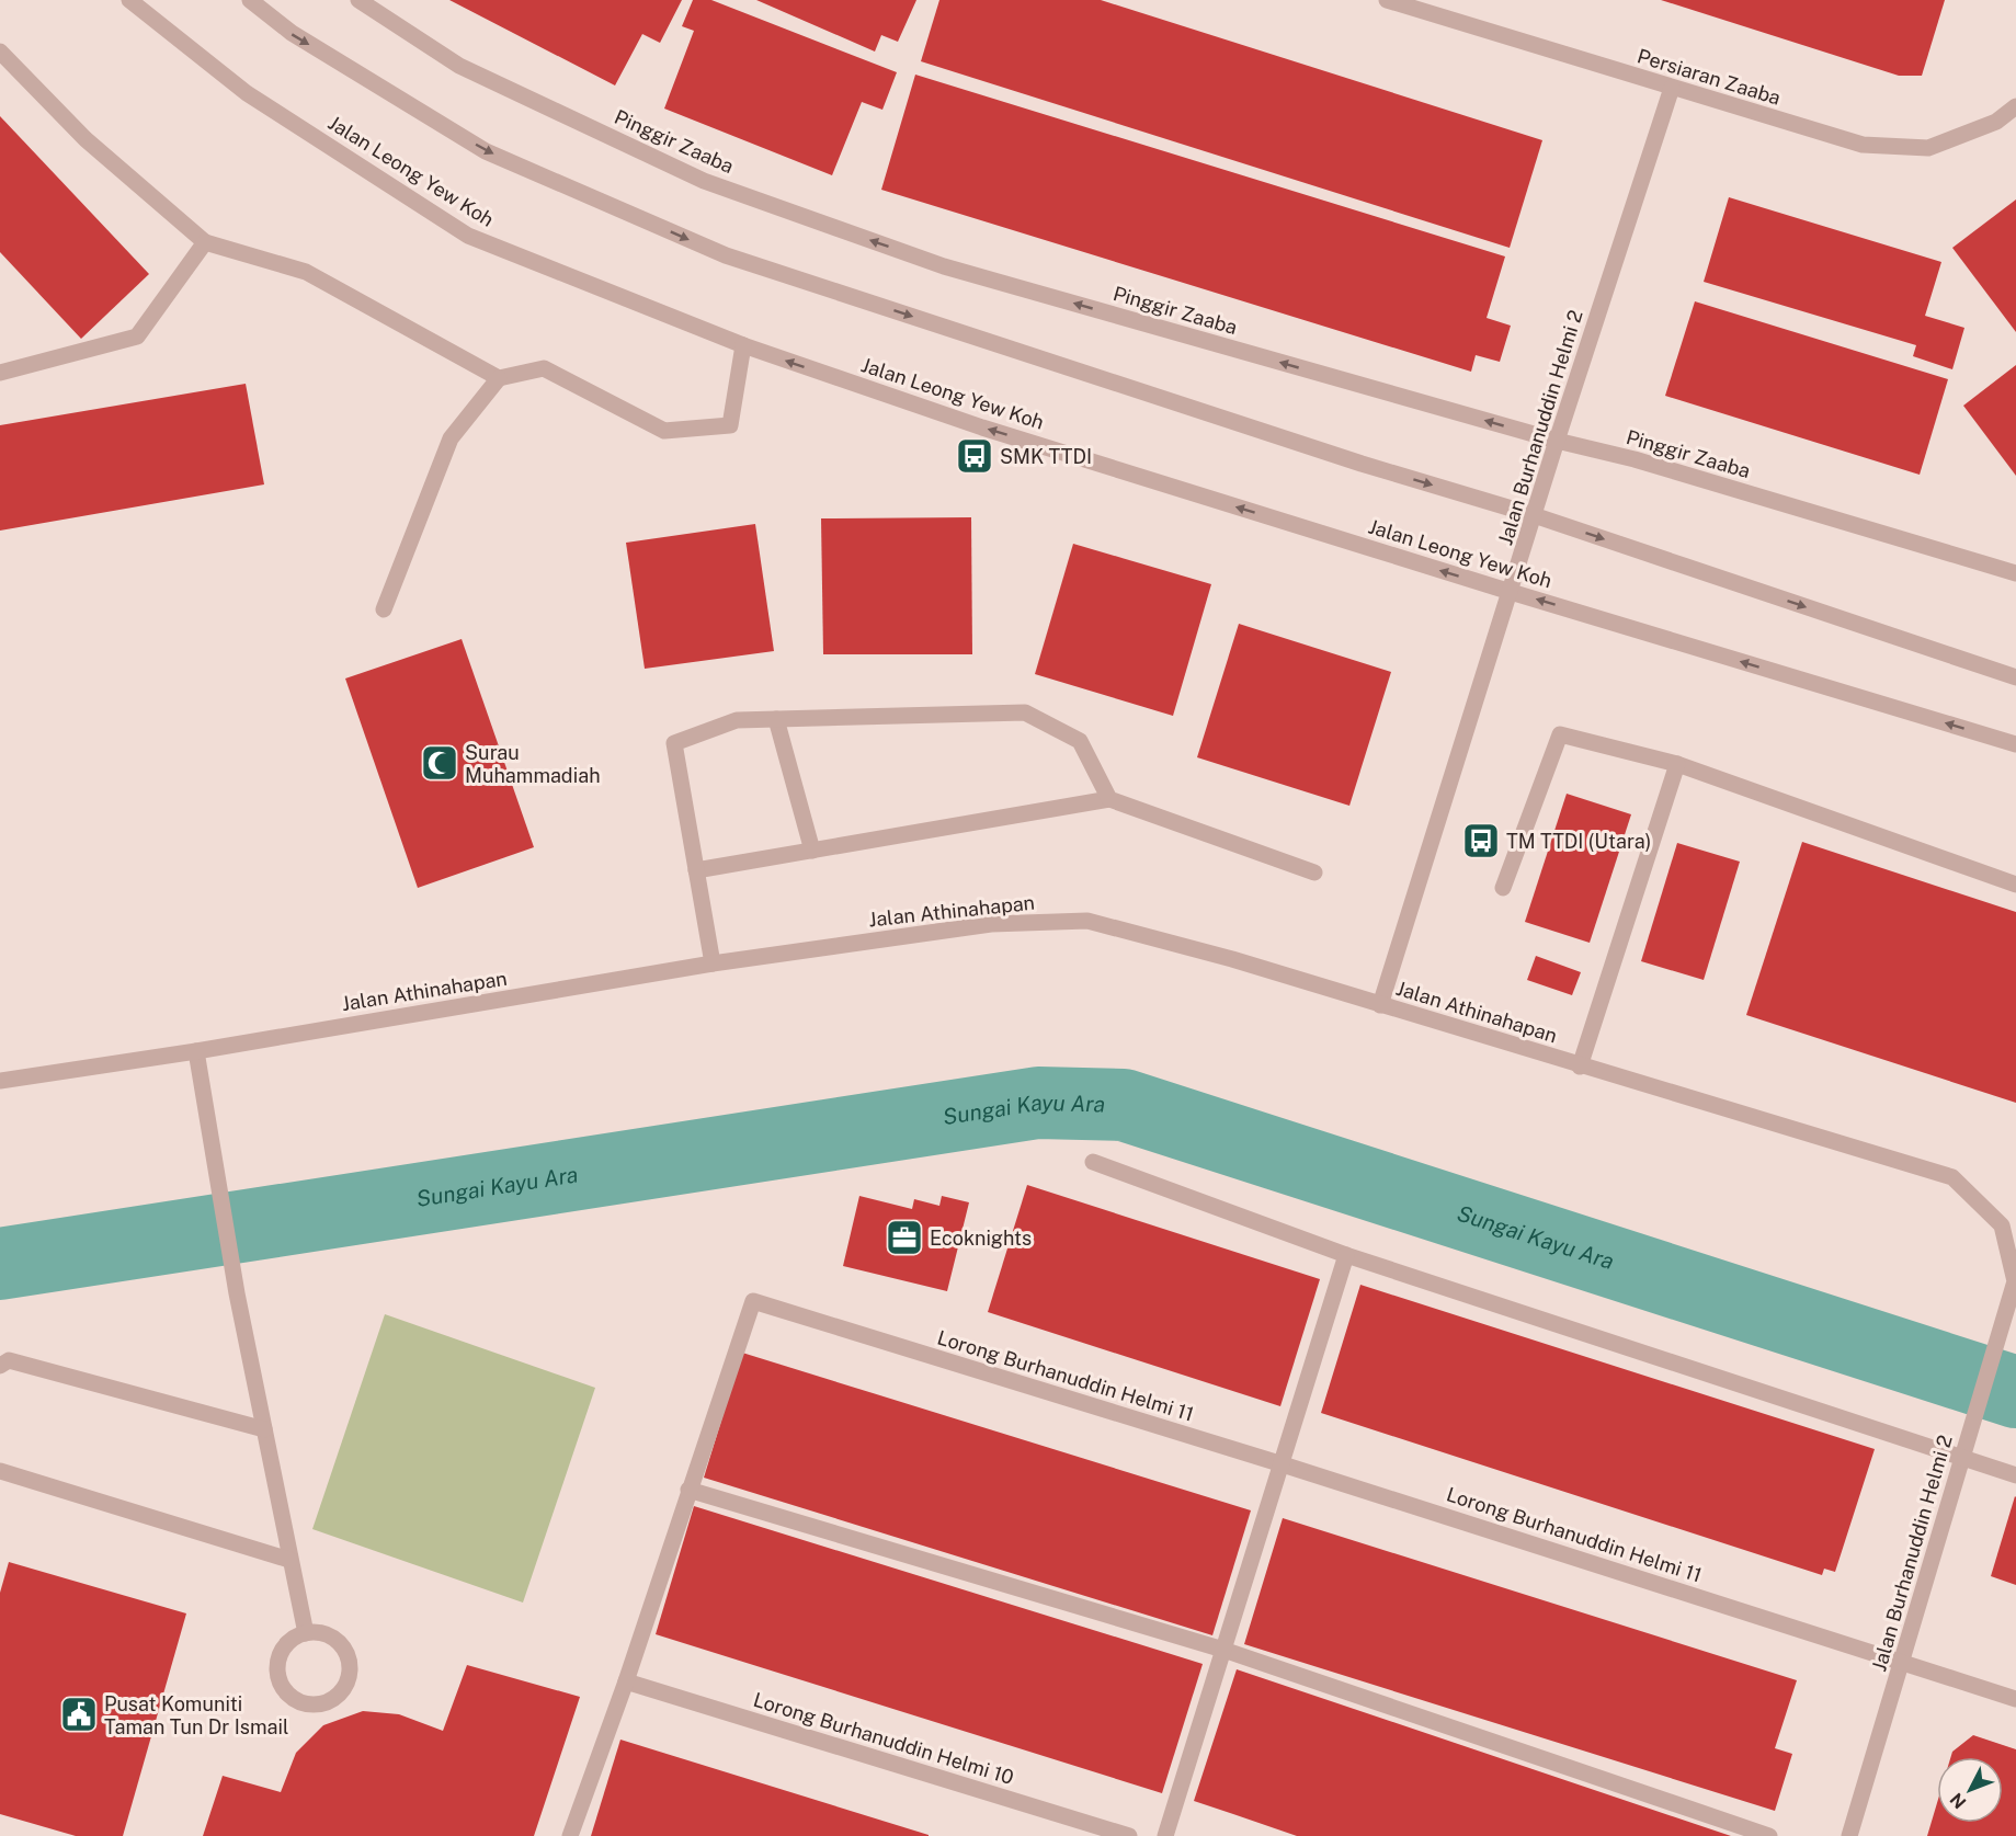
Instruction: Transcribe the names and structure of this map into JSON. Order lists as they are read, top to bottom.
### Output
{
  "streets": {
    "street": [
      "Persiaran Zaaba",
      "Pinggir Zaaba",
      "Jalan Leong Yew Koh",
      "Jalan Burhanuddin Helmi 2",
      "Jalan Athinahapan",
      "Lorong Burhanuddin Helmi 11",
      "Lorong Burhanuddin Helmi 10"
    ]
  },
  "crossings": [
    ["Persiaran Zaaba", "Jalan Burhanuddin Helmi 2"],
    ["Pinggir Zaaba", "Jalan Burhanuddin Helmi 2"],
    ["Jalan Leong Yew Koh", "Jalan Burhanuddin Helmi 2"],
    ["Jalan Burhanuddin Helmi 2", "Jalan Athinahapan"],
    ["Jalan Burhanuddin Helmi 2", "Lorong Burhanuddin Helmi 11"],
    ["Lorong Burhanuddin Helmi 11", "Lorong Burhanuddin Helmi 10"]
  ],
  "water": ["Sungai Kayu Ara"],
  "places": {
    "bus stop": ["SMK TTDI", "TM TTDI (Utara)"],
    "mosque": ["Surau Muhammadiah"],
    "office": ["Ecoknights"],
    "public building": ["Pusat Komuniti Taman Tun Dr Ismail"]
  },
  "north": "bottom left"
}
